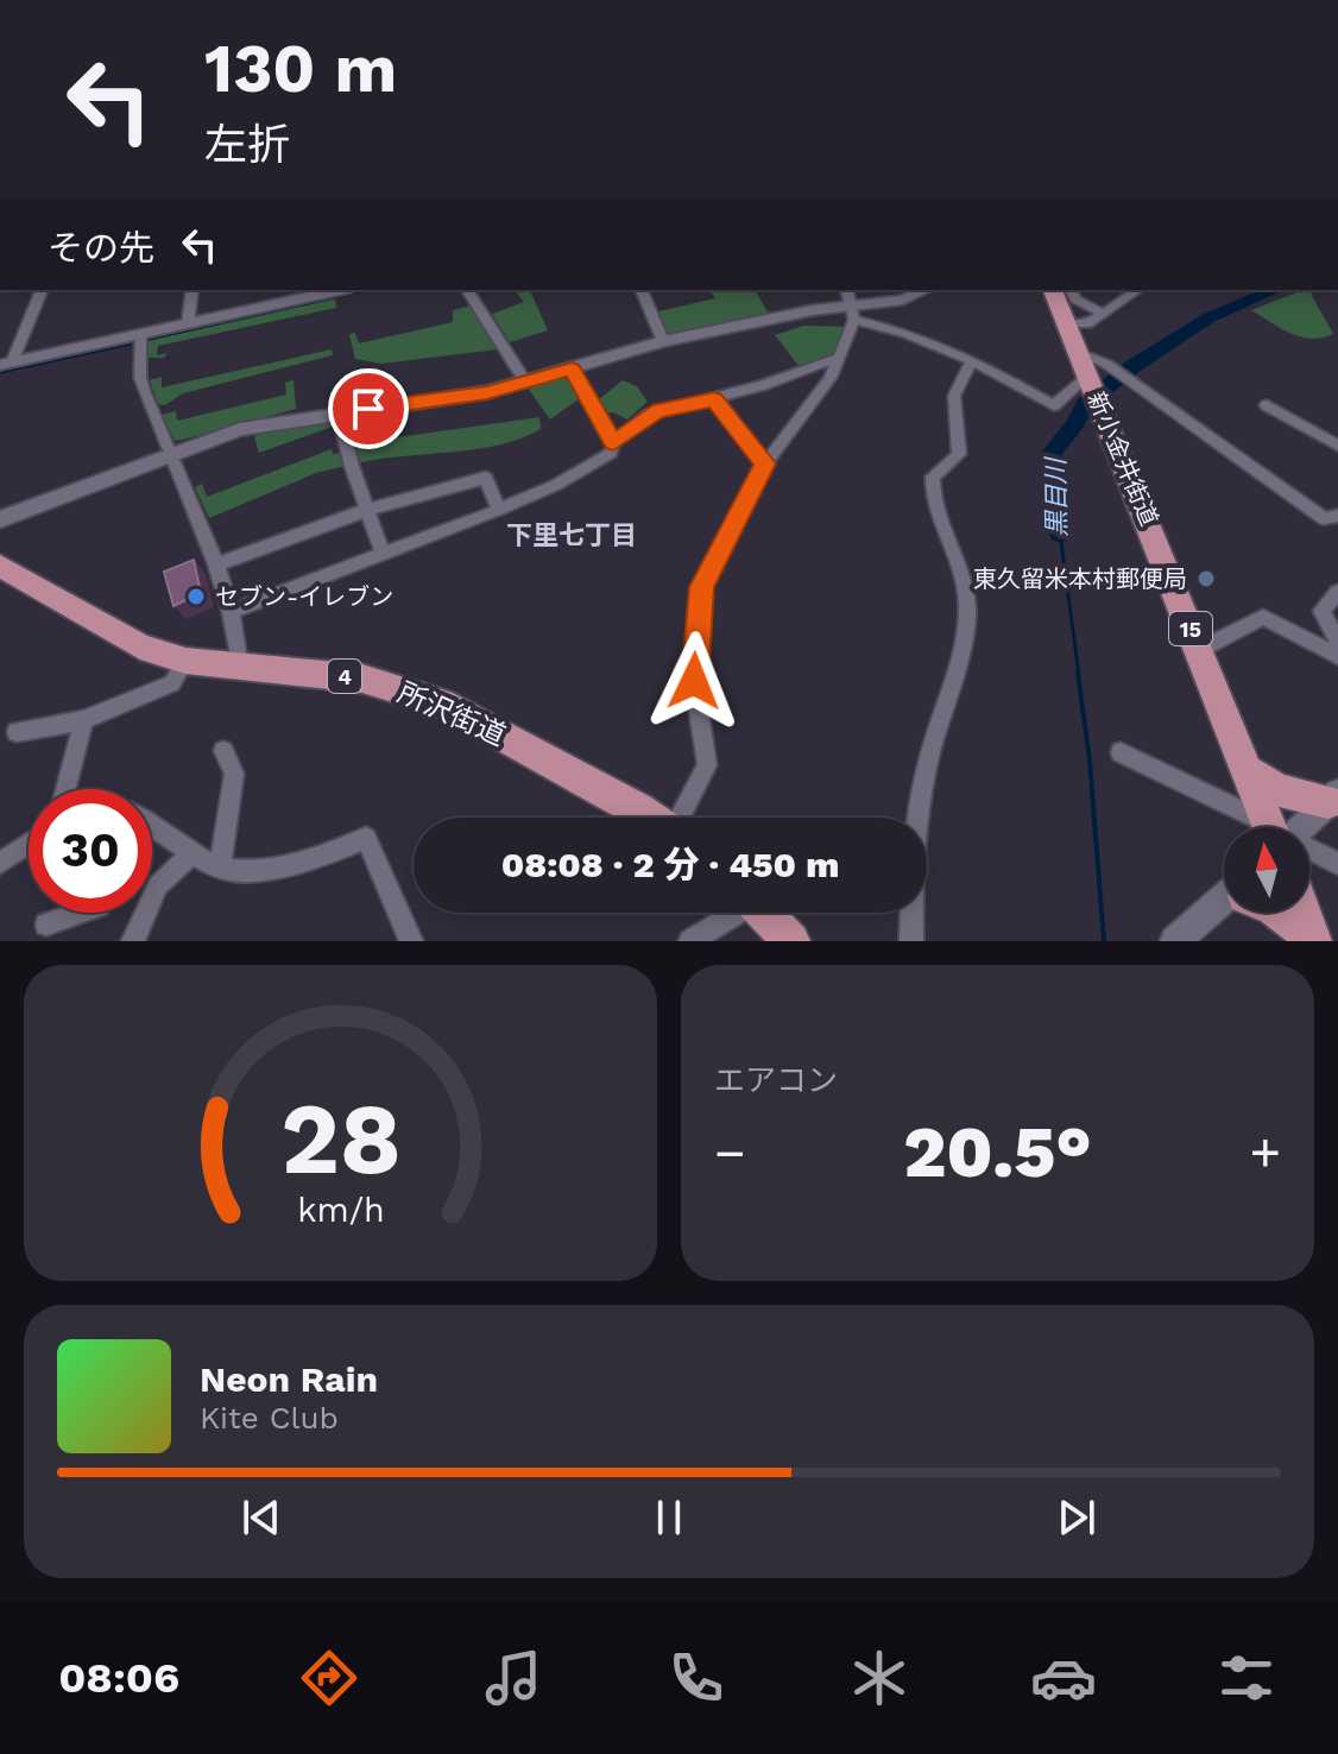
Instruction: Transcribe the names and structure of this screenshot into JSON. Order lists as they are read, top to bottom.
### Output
{
  "streets": {
    "main road": [
      "新小金井街道",
      "15",
      "4",
      "所沢街道"
    ]
  },
  "districts": ["下里七丁目"],
  "water": ["黒目川"],
  "places": ["東久留米本村郵便局", "セブン-イレブン"],
  "north": "top",
  "page": {
    "turn": ["130 m", "左折"],
    "then": "その先",
    "limit": "30",
    "trip": "08:08 · 2 分 · 450 m",
    "tile": "エアコン",
    "heat": ["−", "20.5°", "+"],
    "song": ["Neon Rain", "Kite Club"],
    "tabs": "08:06",
    "gauge": ["28", "km/h"]
  }
}
